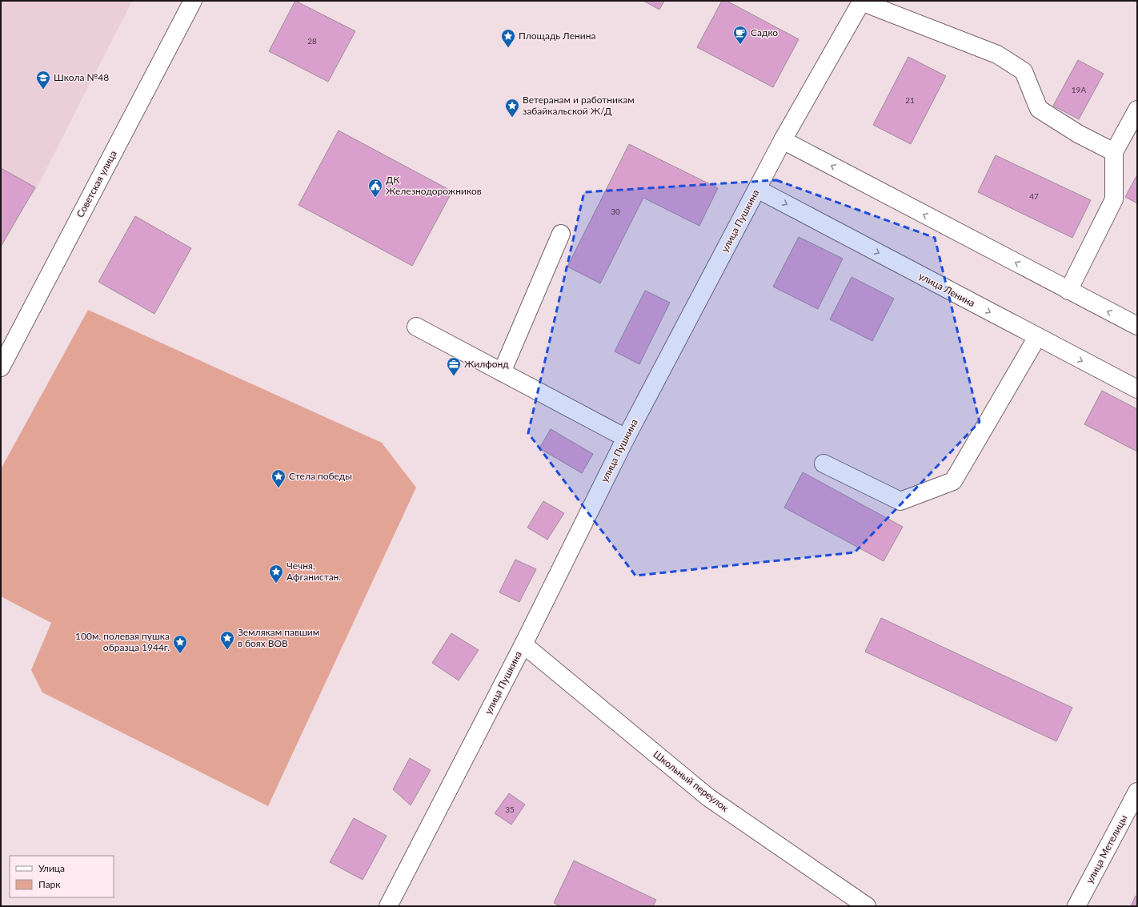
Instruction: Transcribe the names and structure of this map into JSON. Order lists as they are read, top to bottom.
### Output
{
  "streets": {
    "street": [
      "Советская улица",
      "улица Пушкина",
      "улица Ленина",
      "Школьный переулок",
      "улица Метелицы"
    ]
  },
  "crossings": [
    ["улица Пушкина", "улица Ленина"],
    ["улица Пушкина", "Школьный переулок"]
  ],
  "places": {
    "cafe": ["Садко"],
    "place": [
      "Площадь Ленина",
      "Ветеранам и работникам забайкальской Ж/Д",
      "Стела победы",
      "Чечня, Афганистан.",
      "Землякам павшим в боях ВОВ",
      "100м. полевая пушка образца 1944г."
    ],
    "school or university": ["Школа №48"],
    "public building": ["ДК Железнодорожников"],
    "office": ["Жилфонд"]
  },
  "house_numbers": [
    "28",
    "19А",
    "21",
    "47",
    "30",
    "35"
  ],
  "legend": ["Улица", "Парк"]
}
